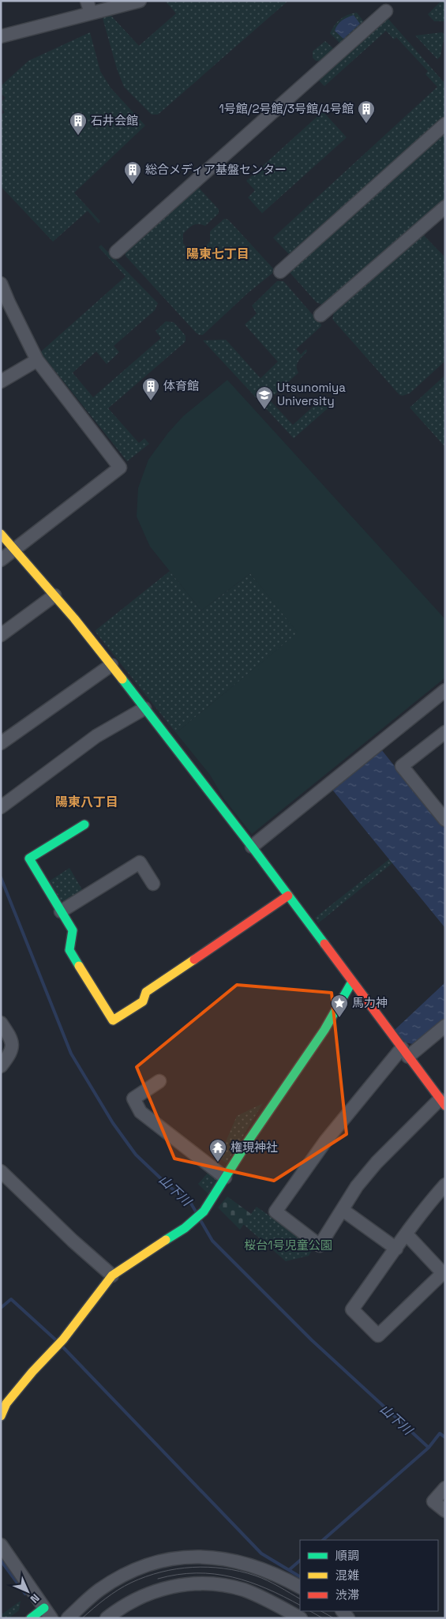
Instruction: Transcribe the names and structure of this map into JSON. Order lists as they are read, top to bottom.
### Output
{
  "districts": ["陽東七丁目", "陽東八丁目"],
  "water": ["山下川"],
  "parks": ["桜台1号児童公園"],
  "places": {
    "building": [
      "1号館/2号館/3号館/4号館",
      "石井会館",
      "総合メディア基盤センター",
      "体育館"
    ],
    "school or university": ["Utsunomiya University"],
    "place": ["馬力神"],
    "temple": ["権現神社"]
  },
  "legend": ["順調", "混雑", "渋滞"],
  "north": "bottom right"
}
